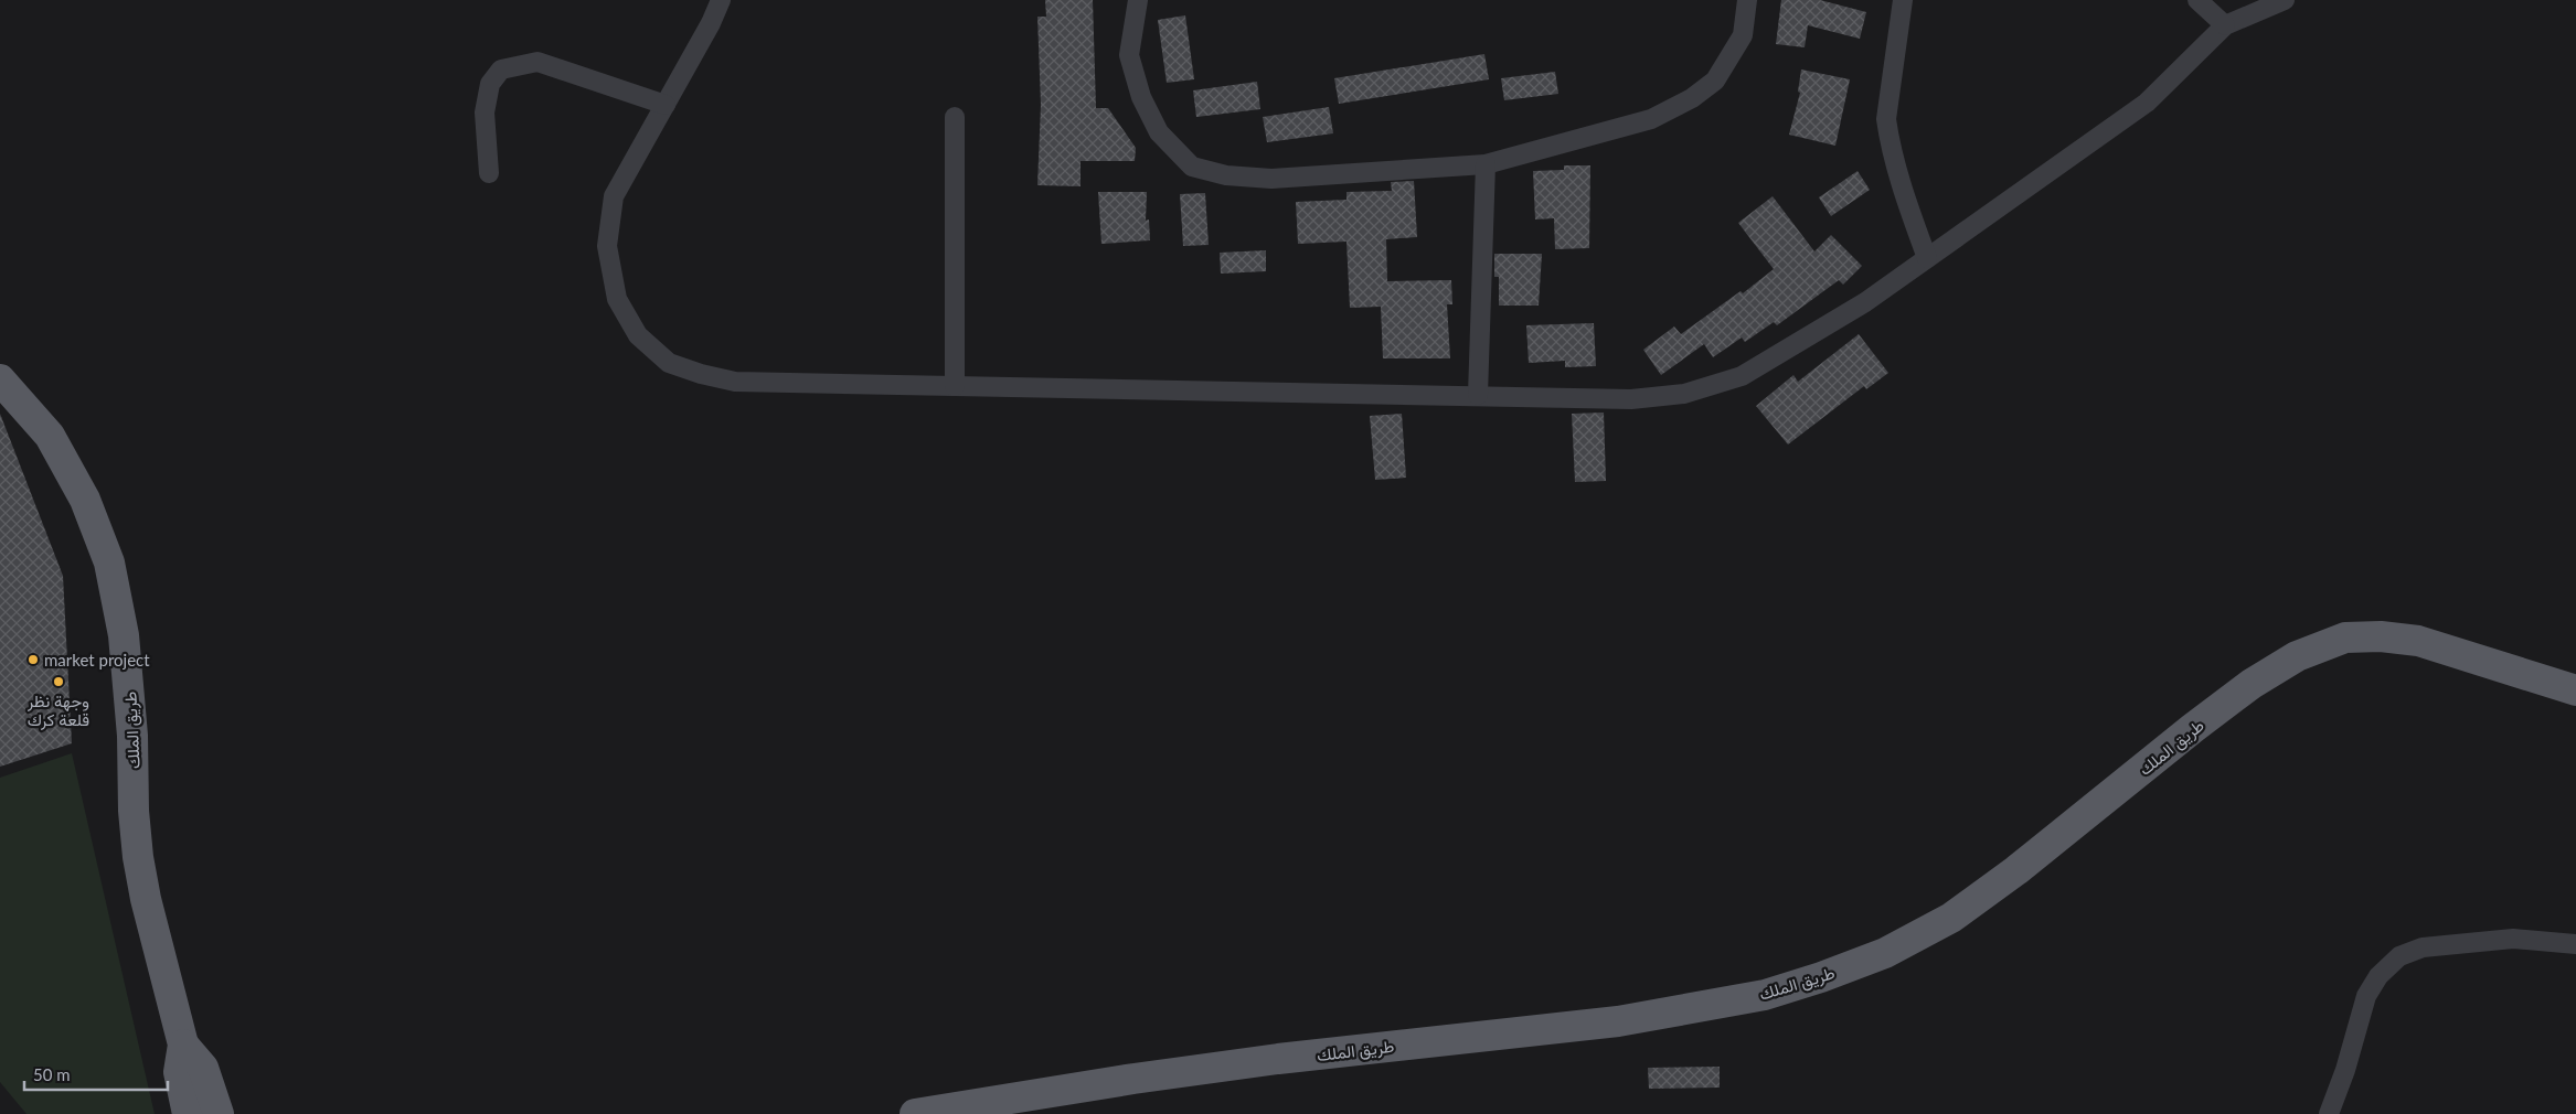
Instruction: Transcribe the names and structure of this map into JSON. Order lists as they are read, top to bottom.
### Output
{
  "streets": {
    "main road": ["طريق الملك"]
  },
  "places": ["market project", "وجهة نظر قلعة كرك"],
  "scale_bar": "50 m"
}
